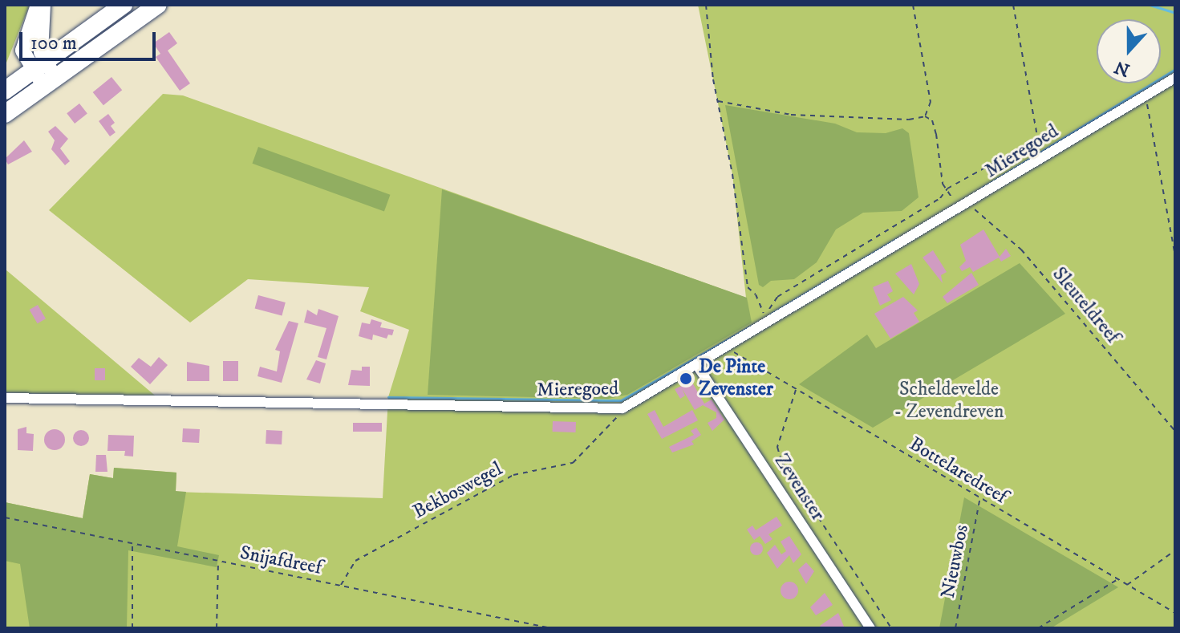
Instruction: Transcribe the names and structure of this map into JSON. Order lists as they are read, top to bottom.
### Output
{
  "streets": {
    "street": ["Mieregoed", "Zevenster"],
    "path": [
      "Sleuteldreef",
      "Bottelaredreef",
      "Bekboswegel",
      "Snijafdreef",
      "Nieuwbos"
    ]
  },
  "crossings": [
    ["Mieregoed", "Sleuteldreef"],
    ["Mieregoed", "Bottelaredreef"],
    ["Mieregoed", "Zevenster"],
    ["Mieregoed", "Bekboswegel"],
    ["Bottelaredreef", "Nieuwbos"],
    ["Bekboswegel", "Snijafdreef"]
  ],
  "parks": ["Scheldevelde - Zevendreven"],
  "places": ["De Pinte Zevenster"],
  "scale_bar": "100 m",
  "north": "bottom"
}
